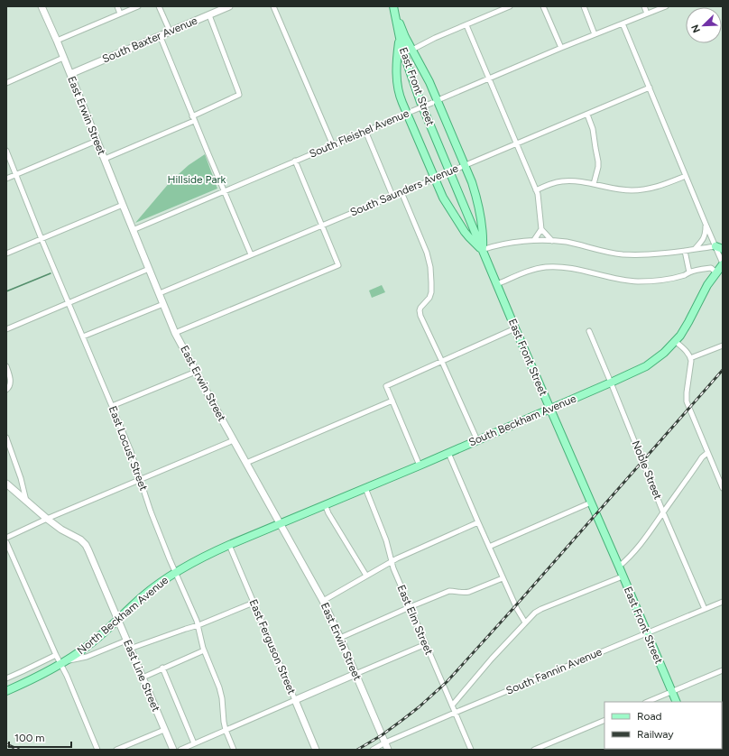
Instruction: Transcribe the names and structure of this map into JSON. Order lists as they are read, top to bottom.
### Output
{
  "streets": {
    "main road": [
      "South Baxter Avenue",
      "East Front Street",
      "East Erwin Street",
      "South Beckham Avenue",
      "North Beckham Avenue",
      "East Ferguson Street",
      "East Line Street"
    ],
    "street": [
      "South Fleishel Avenue",
      "South Saunders Avenue",
      "East Locust Street",
      "Noble Street",
      "East Elm Street",
      "South Fannin Avenue"
    ]
  },
  "crossings": [
    ["South Baxter Avenue", "East Erwin Street"],
    ["East Front Street", "South Beckham Avenue"],
    ["East Front Street", "South Fannin Avenue"],
    ["East Erwin Street", "South Fleishel Avenue"],
    ["East Erwin Street", "South Saunders Avenue"],
    ["East Erwin Street", "South Beckham Avenue"],
    ["East Erwin Street", "North Beckham Avenue"],
    ["East Erwin Street", "South Fannin Avenue"],
    ["South Beckham Avenue", "Noble Street"],
    ["South Beckham Avenue", "North Beckham Avenue"],
    ["South Beckham Avenue", "East Elm Street"],
    ["East Locust Street", "North Beckham Avenue"],
    ["Noble Street", "South Fannin Avenue"],
    ["North Beckham Avenue", "East Ferguson Street"],
    ["North Beckham Avenue", "East Line Street"],
    ["East Elm Street", "South Fannin Avenue"]
  ],
  "parks": ["Hillside Park"],
  "legend": ["Road", "Railway"],
  "scale_bar": "100 m",
  "north": "bottom left"
}
